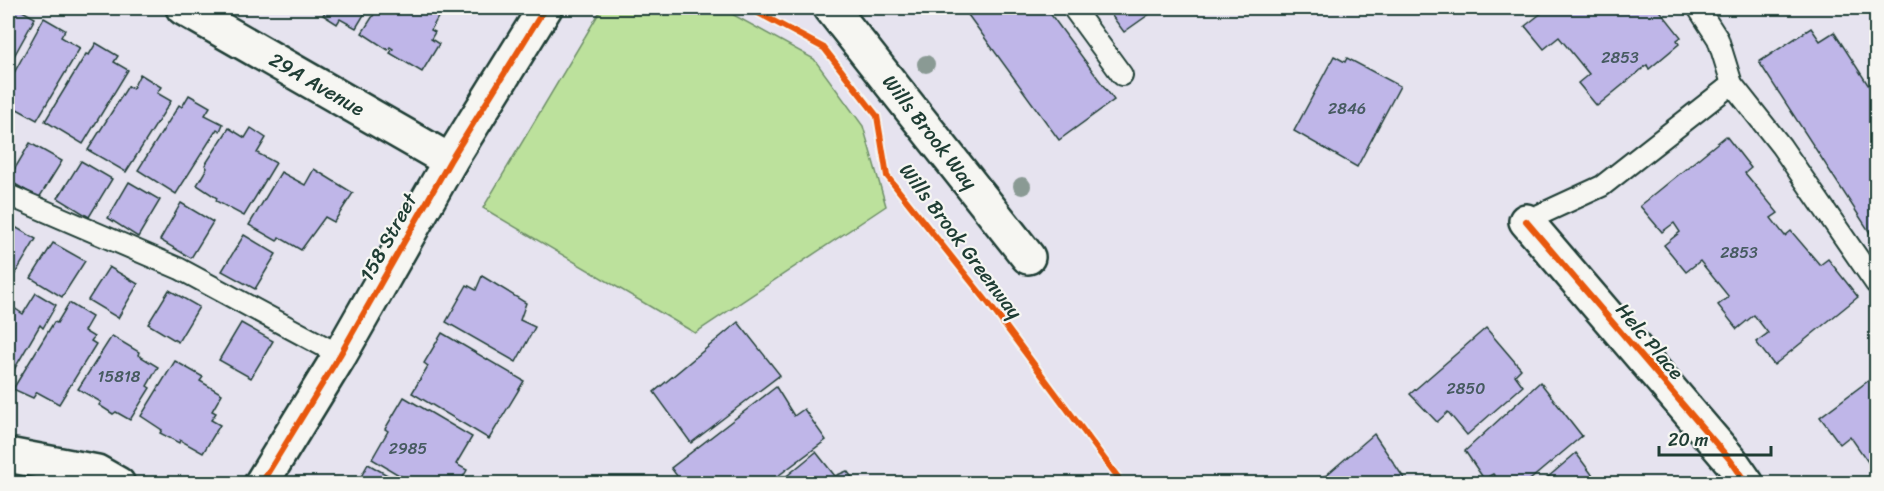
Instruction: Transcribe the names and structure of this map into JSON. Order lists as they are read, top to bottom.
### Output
{
  "streets": {
    "street": [
      "29A Avenue",
      "Wills Brook Way",
      "158 Street",
      "Helc Place"
    ],
    "cycle path": ["Wills Brook Greenway"]
  },
  "crossings": [
    ["29A Avenue", "158 Street"]
  ],
  "house_numbers": [
    "2853",
    "2846",
    "2853",
    "15818",
    "2850",
    "2985"
  ],
  "scale_bar": "20 m"
}
